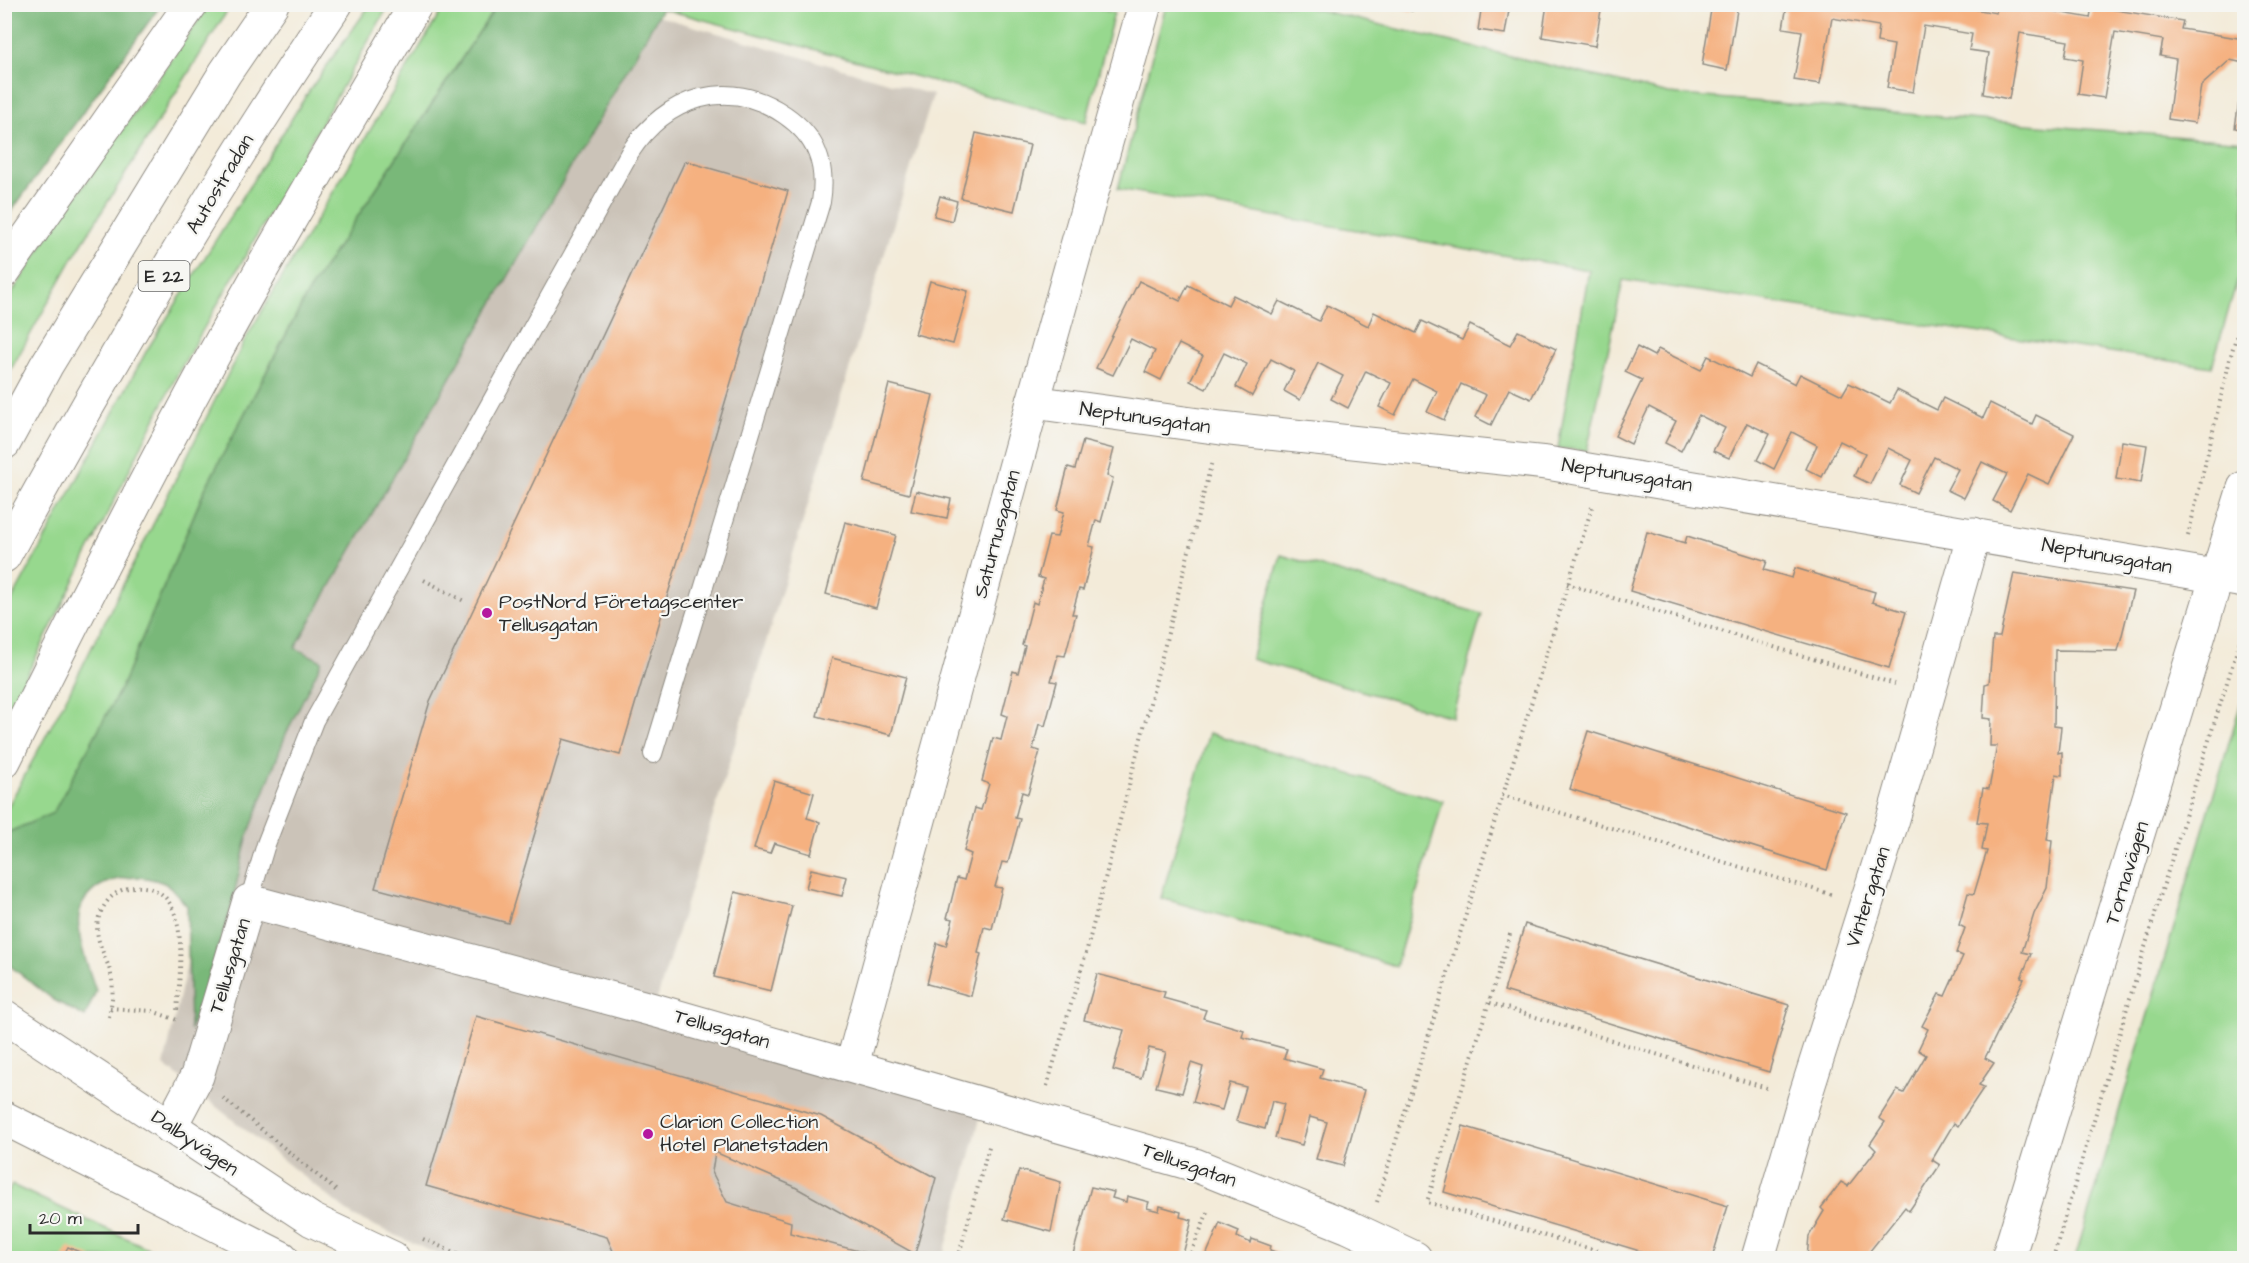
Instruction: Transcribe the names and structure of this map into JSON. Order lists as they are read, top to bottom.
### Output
{
  "streets": {
    "main road": [
      "Autostradan",
      "E 22",
      "Neptunusgatan",
      "Saturnusgatan",
      "Tornavägen",
      "Vintergatan",
      "Tellusgatan",
      "Dalbyvägen"
    ]
  },
  "crossings": [
    ["Neptunusgatan", "Saturnusgatan"],
    ["Neptunusgatan", "Tornavägen"],
    ["Neptunusgatan", "Vintergatan"],
    ["Saturnusgatan", "Tellusgatan"],
    ["Tellusgatan", "Dalbyvägen"]
  ],
  "places": ["PostNord Företagscenter Tellusgatan", "Clarion Collection Hotel Planetstaden"],
  "scale_bar": "20 m"
}
